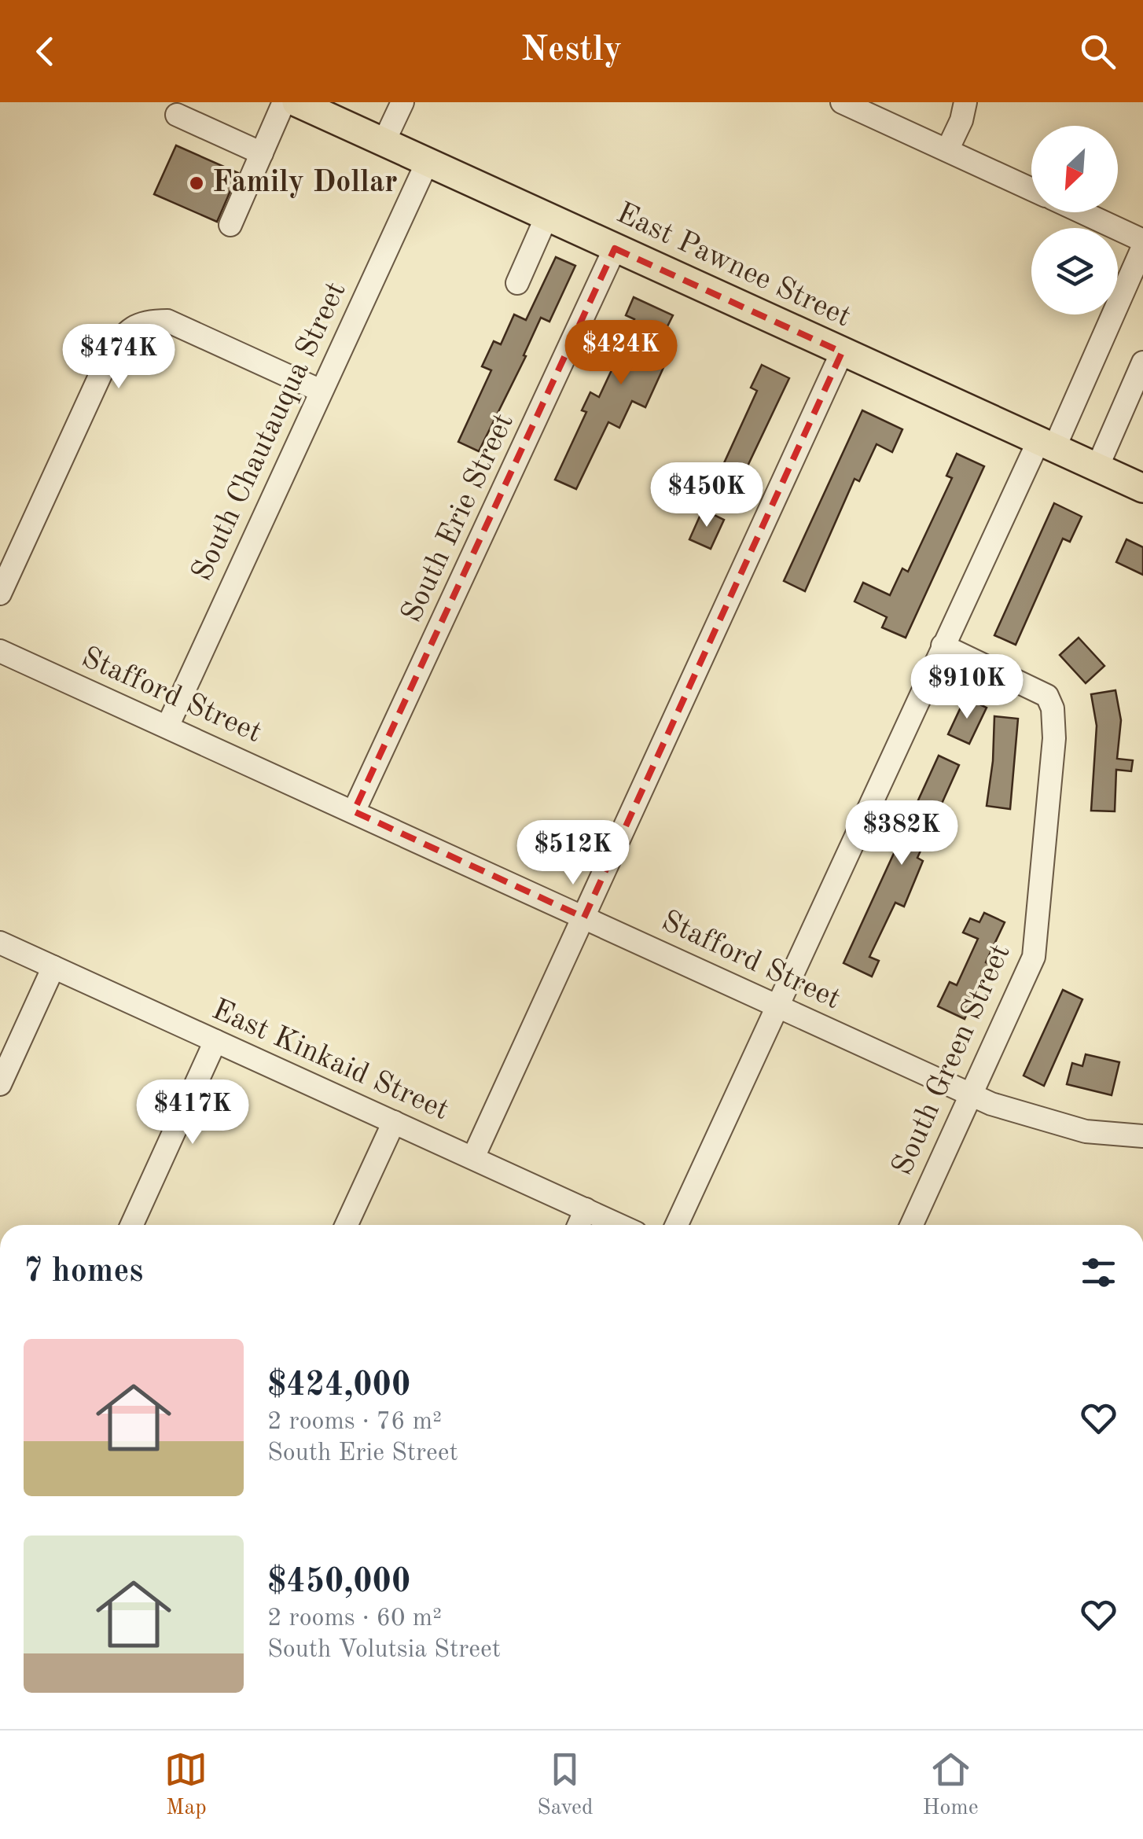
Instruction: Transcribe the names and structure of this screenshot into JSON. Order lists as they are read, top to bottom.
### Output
{
  "streets": {
    "main road": ["East Pawnee Street"],
    "street": [
      "South Chautauqua Street",
      "South Erie Street",
      "Stafford Street",
      "South Green Street",
      "East Kinkaid Street"
    ]
  },
  "crossings": [
    ["East Pawnee Street", "South Chautauqua Street"],
    ["East Pawnee Street", "South Erie Street"],
    ["South Chautauqua Street", "Stafford Street"],
    ["South Erie Street", "Stafford Street"],
    ["Stafford Street", "South Green Street"]
  ],
  "places": ["Family Dollar"],
  "north": "bottom left",
  "page": {
    "header": "Nestly",
    "price": [
      "$424K",
      "$474K",
      "$450K",
      "$910K",
      "$382K",
      "$512K",
      "$417K"
    ],
    "heading": "7 homes",
    "list": [
      {
        "name": "$424,000",
        "note": "2 rooms · 76 m² · South Erie Street"
      },
      {
        "name": "$450,000",
        "note": "2 rooms · 60 m² · South Volutsia Street"
      }
    ],
    "tabs": ["Map", "Saved", "Home"]
  }
}
